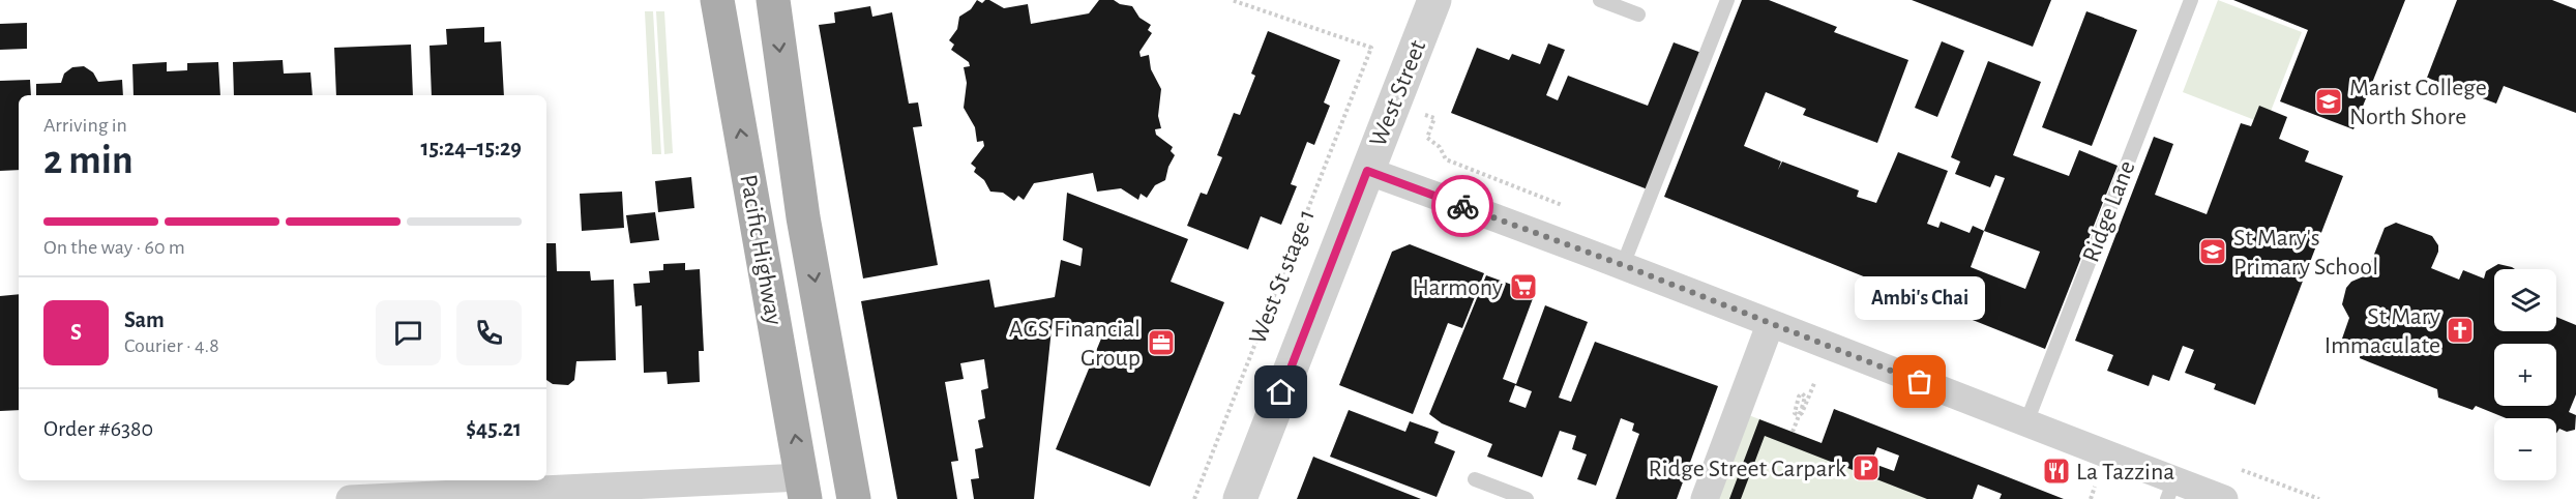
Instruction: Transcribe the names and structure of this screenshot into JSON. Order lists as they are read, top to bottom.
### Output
{
  "streets": {
    "main road": ["Pacific Highway"],
    "street": ["West Street"],
    "lane": ["Ridge Lane"],
    "path": ["West St stage 1"]
  },
  "places": {
    "school or university": ["Marist College North Shore", "St Mary's Primary School"],
    "supermarket": ["Harmony"],
    "church": ["St Mary Immaculate"],
    "office": ["AGS Financial Group"],
    "other": ["Ambi's Chai"],
    "parking": ["Ridge Street Carpark"],
    "restaurant": ["La Tazzina"]
  },
  "page": {
    "heading": ["2 min", "Arriving in", "15:24–15:29"],
    "panel": [
      "Sam",
      "Courier · 4.8",
      "Order #6380",
      "$45.21"
    ],
    "bar": "On the way · 60 m",
    "map_buttons": ["+", "−"],
    "bubble": "Ambi's Chai",
    "round": "S"
  }
}
